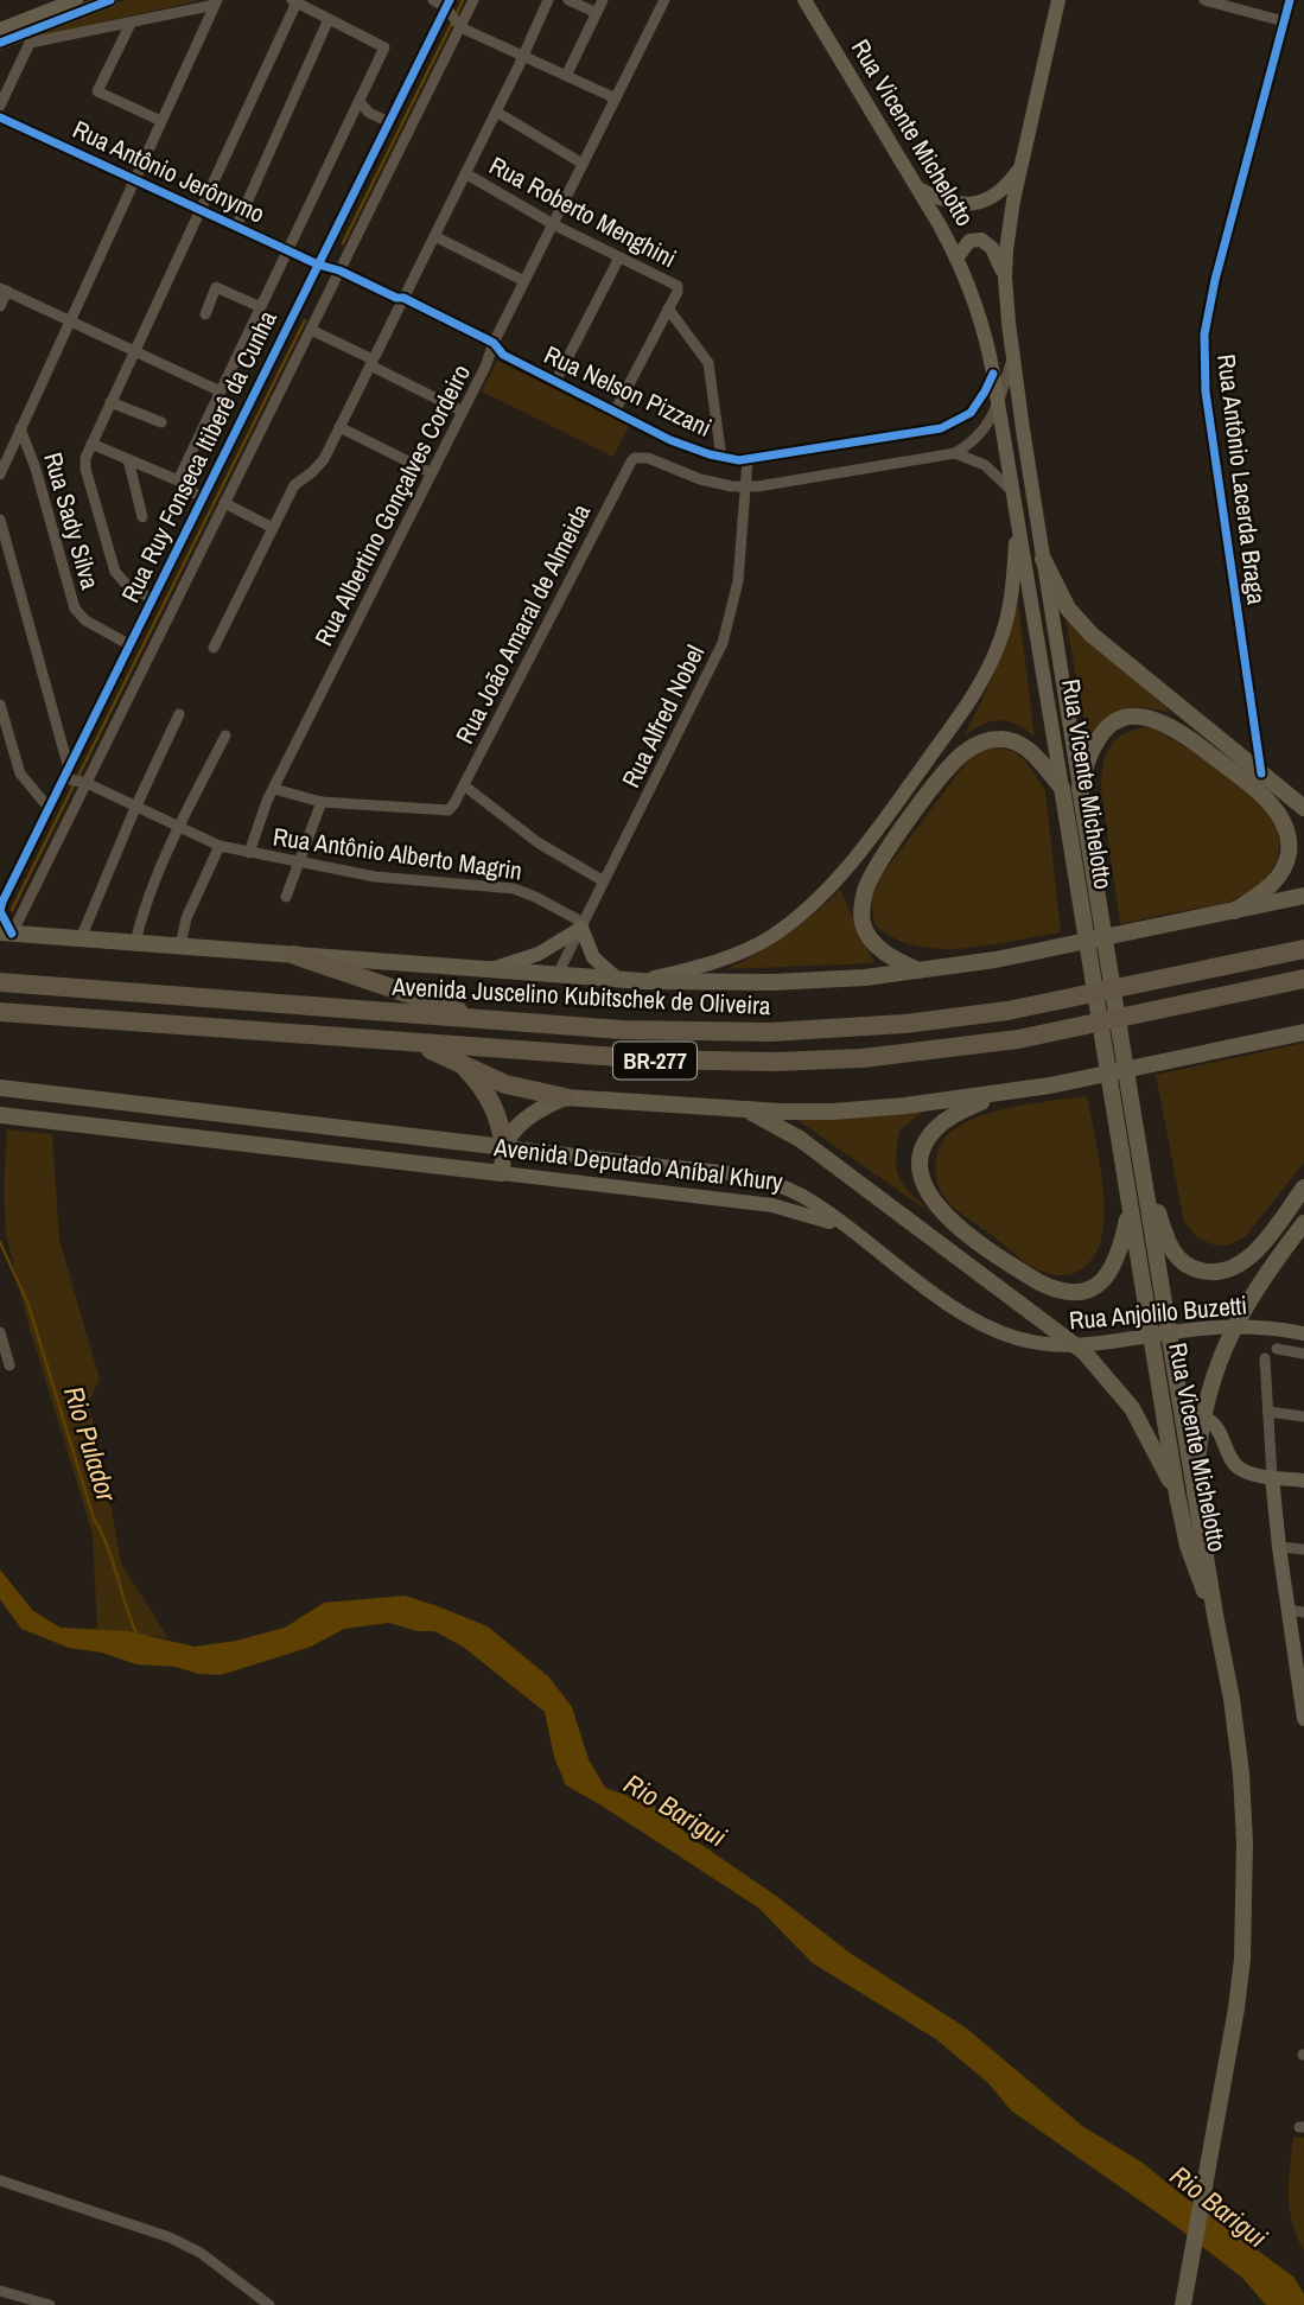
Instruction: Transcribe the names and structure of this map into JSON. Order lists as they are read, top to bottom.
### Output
{
  "streets": {
    "highway": ["Avenida Juscelino Kubitschek de Oliveira", "BR-277"],
    "main road": ["Rua Vicente Michelotto", "Avenida Deputado Aníbal Khury", "Rua Anjolilo Buzetti"],
    "street": [
      "Rua Antônio Jerônymo",
      "Rua Roberto Menghini",
      "Rua Nelson Pizzani",
      "Rua Ruy Fonseca Itiberê da Cunha",
      "Rua Antônio Lacerda Braga",
      "Rua Albertino Gonçalves Cordeiro",
      "Rua Sady Silva",
      "Rua João Amaral de Almeida",
      "Rua Alfred Nobel",
      "Rua Antônio Alberto Magrin"
    ]
  },
  "crossings": [
    ["Rua Vicente Michelotto", "Rua Nelson Pizzani"],
    ["Rua Antônio Jerônymo", "Rua Nelson Pizzani"],
    ["Rua Antônio Jerônymo", "Rua Ruy Fonseca Itiberê da Cunha"],
    ["Rua Roberto Menghini", "Rua Albertino Gonçalves Cordeiro"],
    ["Rua Nelson Pizzani", "Rua Ruy Fonseca Itiberê da Cunha"],
    ["Rua Nelson Pizzani", "Rua Albertino Gonçalves Cordeiro"],
    ["Rua Nelson Pizzani", "Rua João Amaral de Almeida"],
    ["Rua Nelson Pizzani", "Rua Alfred Nobel"],
    ["Rua Ruy Fonseca Itiberê da Cunha", "Rua Sady Silva"],
    ["Rua Ruy Fonseca Itiberê da Cunha", "Rua Antônio Alberto Magrin"],
    ["Rua Albertino Gonçalves Cordeiro", "Rua Antônio Alberto Magrin"],
    ["Rua Alfred Nobel", "Rua Antônio Alberto Magrin"],
    ["Avenida Deputado Aníbal Khury", "Rua Anjolilo Buzetti"]
  ],
  "water": ["Rio Pulador", "Rio Barigui"]
}
